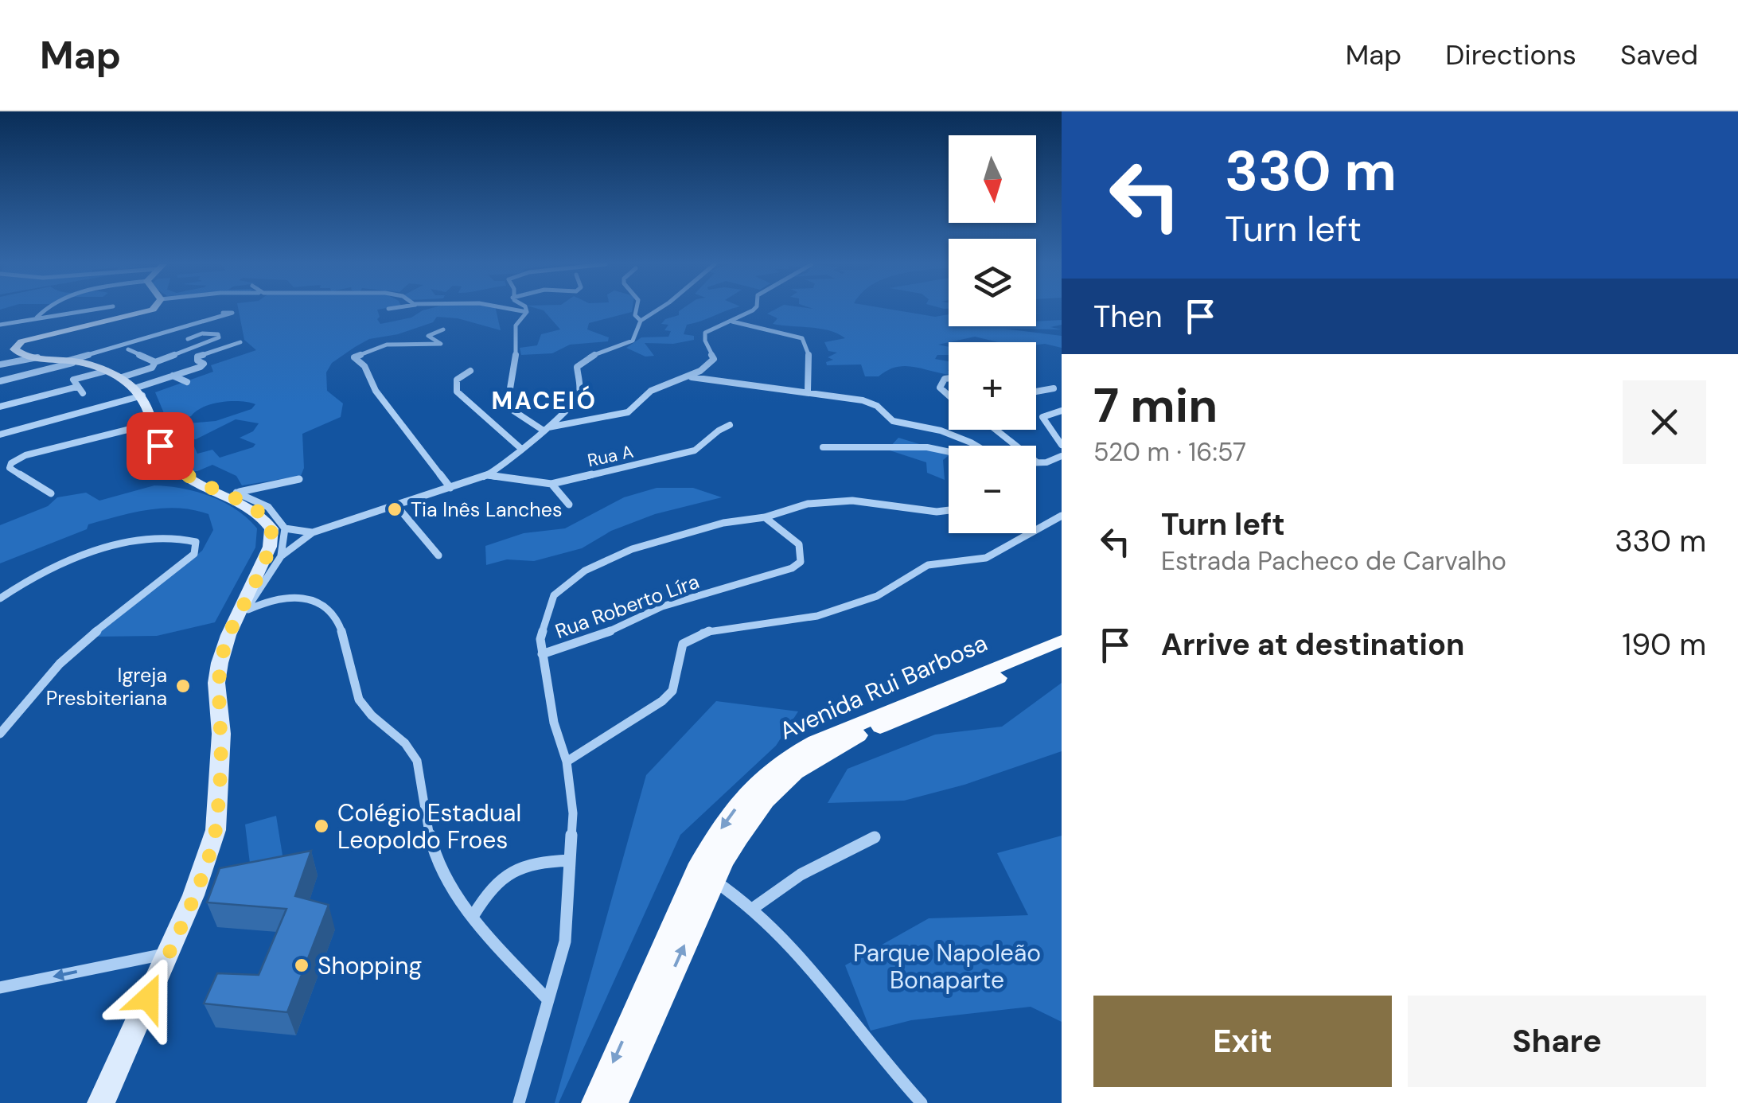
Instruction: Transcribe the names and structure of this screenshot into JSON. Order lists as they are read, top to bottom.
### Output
{
  "streets": {
    "main road": ["Avenida Rui Barbosa"],
    "street": ["Rua A", "Rua Roberto Líra"]
  },
  "districts": ["MACEIÓ"],
  "parks": ["Parque Napoleão Bonaparte"],
  "places": [
    "Tia Inês Lanches",
    "Igreja Presbiteriana",
    "Colégio Estadual Leopoldo Froes",
    "Shopping"
  ],
  "north": "bottom",
  "page": {
    "header": "Map",
    "nav": ["Map", "Directions", "Saved"],
    "turn": ["330 m", "Turn left"],
    "map_buttons": ["+", "−"],
    "then": "Then",
    "heading": ["7 min", "520 m · 16:57"],
    "list": [
      {
        "name": "Turn left",
        "note": "Estrada Pacheco de Carvalho",
        "value": "330 m"
      },
      {
        "name": "Arrive at destination",
        "value": "190 m"
      }
    ],
    "buttons": ["Exit", "Share"]
  }
}
